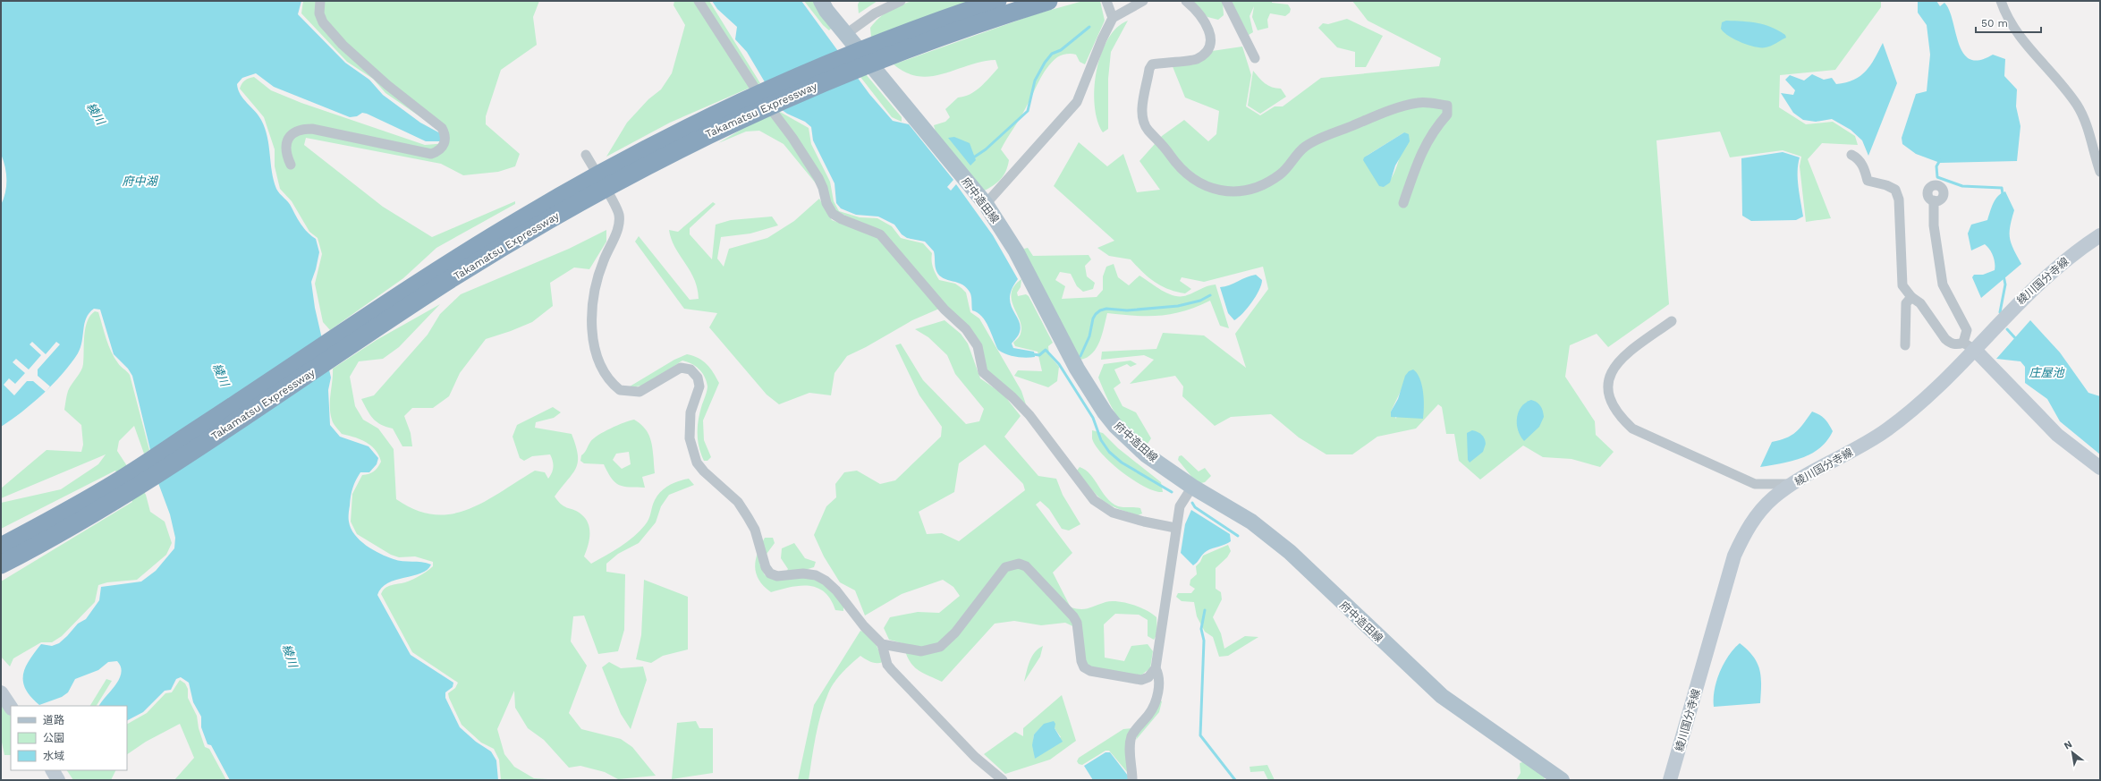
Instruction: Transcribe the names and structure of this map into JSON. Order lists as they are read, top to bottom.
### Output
{
  "streets": {
    "highway": ["Takamatsu Expressway"],
    "main road": ["府中造田線", "綾川国分寺線"]
  },
  "water": ["綾川", "府中湖", "庄屋池"],
  "legend": ["道路", "公園", "水域"],
  "scale_bar": "50 m",
  "north": "top left"
}
